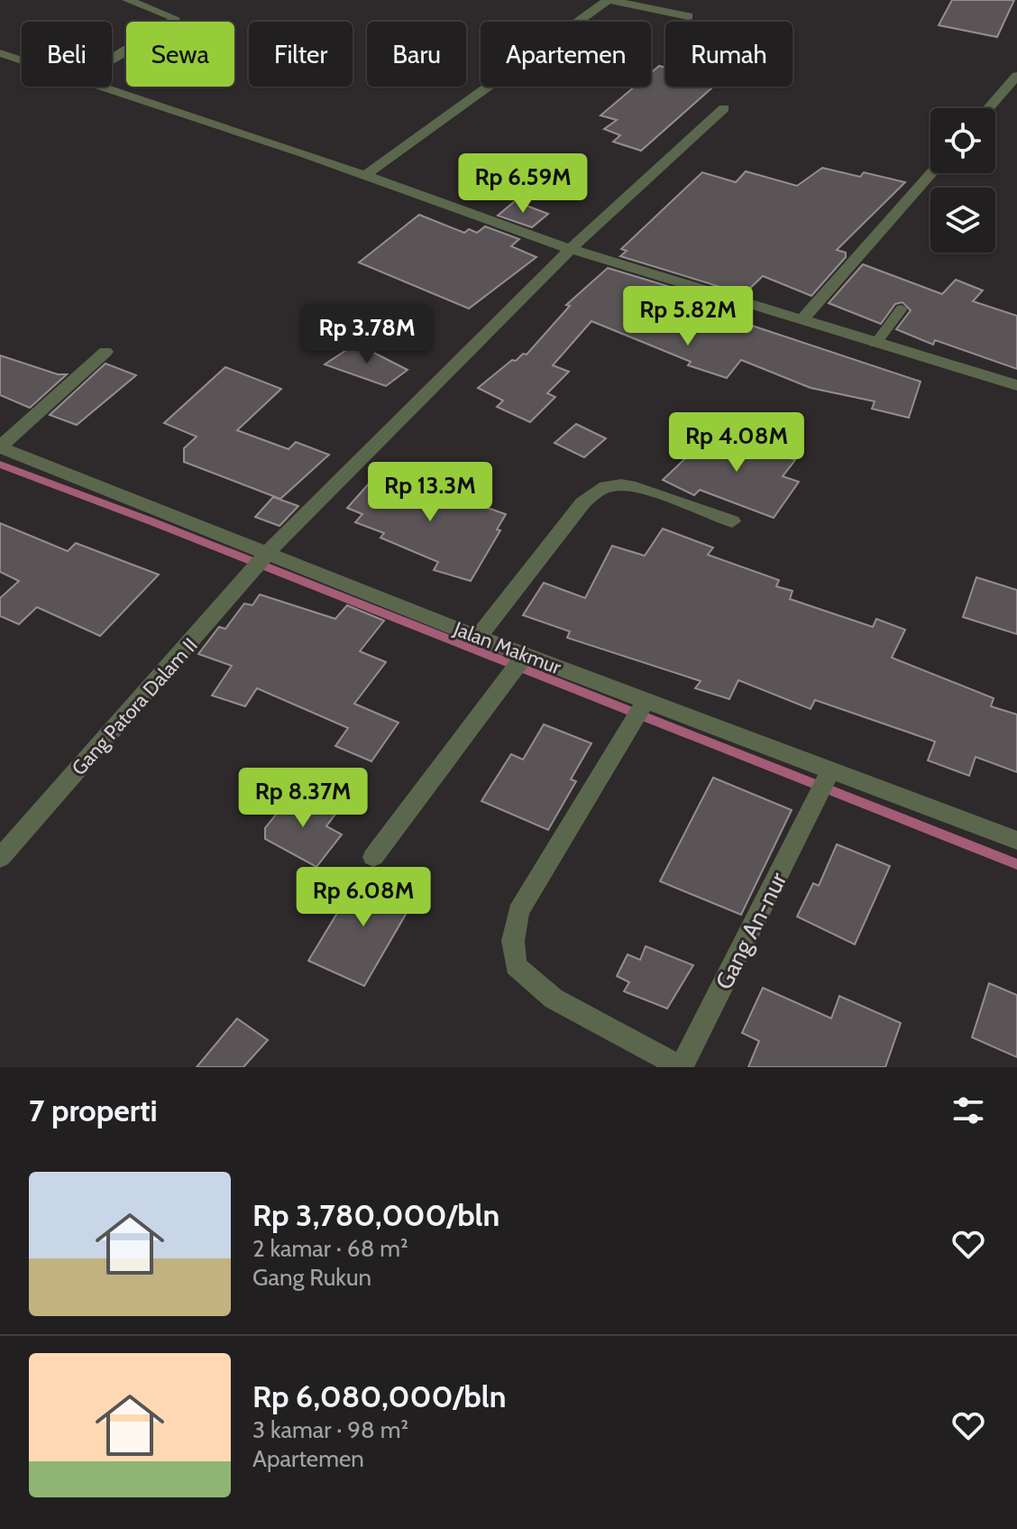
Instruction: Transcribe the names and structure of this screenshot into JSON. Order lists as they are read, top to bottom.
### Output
{
  "streets": {
    "street": ["Jalan Makmur", "Gang Patora Dalam II", "Gang An-nur"]
  },
  "crossings": [
    ["Jalan Makmur", "Gang Patora Dalam II"],
    ["Jalan Makmur", "Gang An-nur"]
  ],
  "page": {
    "chip": [
      "Beli",
      "Sewa",
      "Filter",
      "Baru",
      "Apartemen",
      "Rumah"
    ],
    "price": [
      "Rp 6.59M",
      "Rp 5.82M",
      "Rp 3.78M",
      "Rp 4.08M",
      "Rp 13.3M",
      "Rp 8.37M",
      "Rp 6.08M"
    ],
    "heading": "7 properti",
    "list": [
      {
        "name": "Rp 3,780,000/bln",
        "note": "2 kamar · 68 m² · Gang Rukun"
      },
      {
        "name": "Rp 6,080,000/bln",
        "note": "3 kamar · 98 m² · Apartemen"
      }
    ]
  }
}
